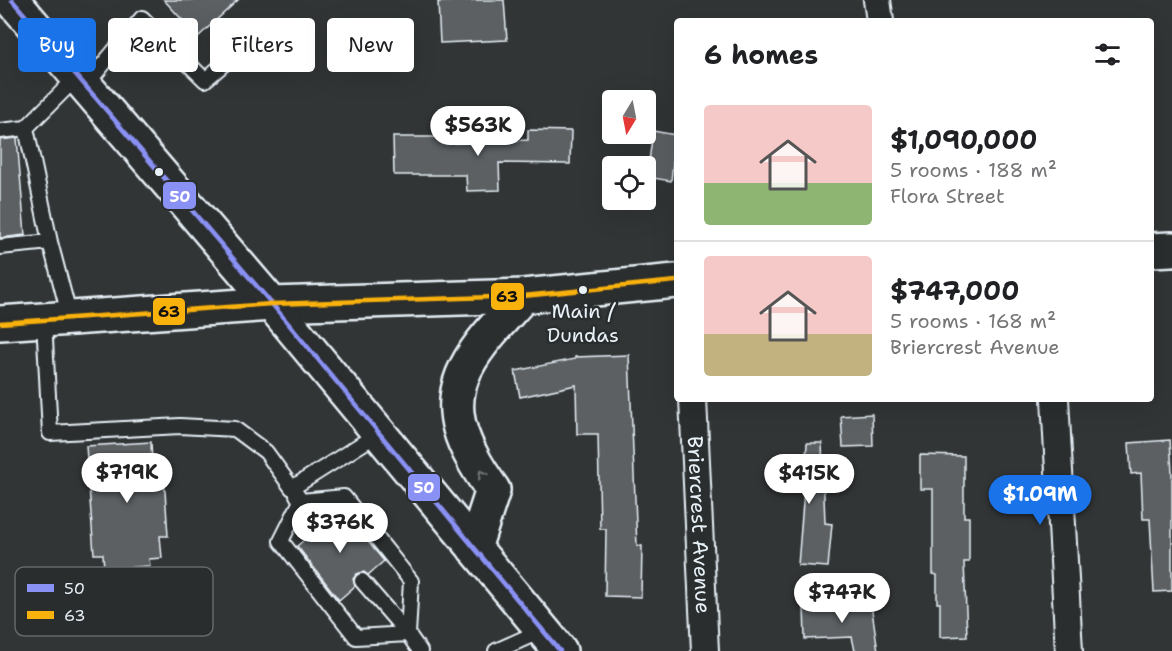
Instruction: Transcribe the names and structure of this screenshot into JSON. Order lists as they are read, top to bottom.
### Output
{
  "streets": {
    "street": ["Briercrest Avenue"]
  },
  "places": ["Main / Dundas"],
  "lines": ["transit line 50", "transit line 63"],
  "legend": ["50", "63"],
  "north": "bottom",
  "page": {
    "chip": [
      "Buy",
      "Rent",
      "Filters",
      "New"
    ],
    "heading": "6 homes",
    "list": [
      {
        "name": "$1,090,000",
        "note": "5 rooms · 188 m² · Flora Street"
      },
      {
        "name": "$747,000",
        "note": "5 rooms · 168 m² · Briercrest Avenue"
      }
    ],
    "price": [
      "$563K",
      "$719K",
      "$415K",
      "$1.09M",
      "$376K",
      "$747K"
    ]
  }
}
